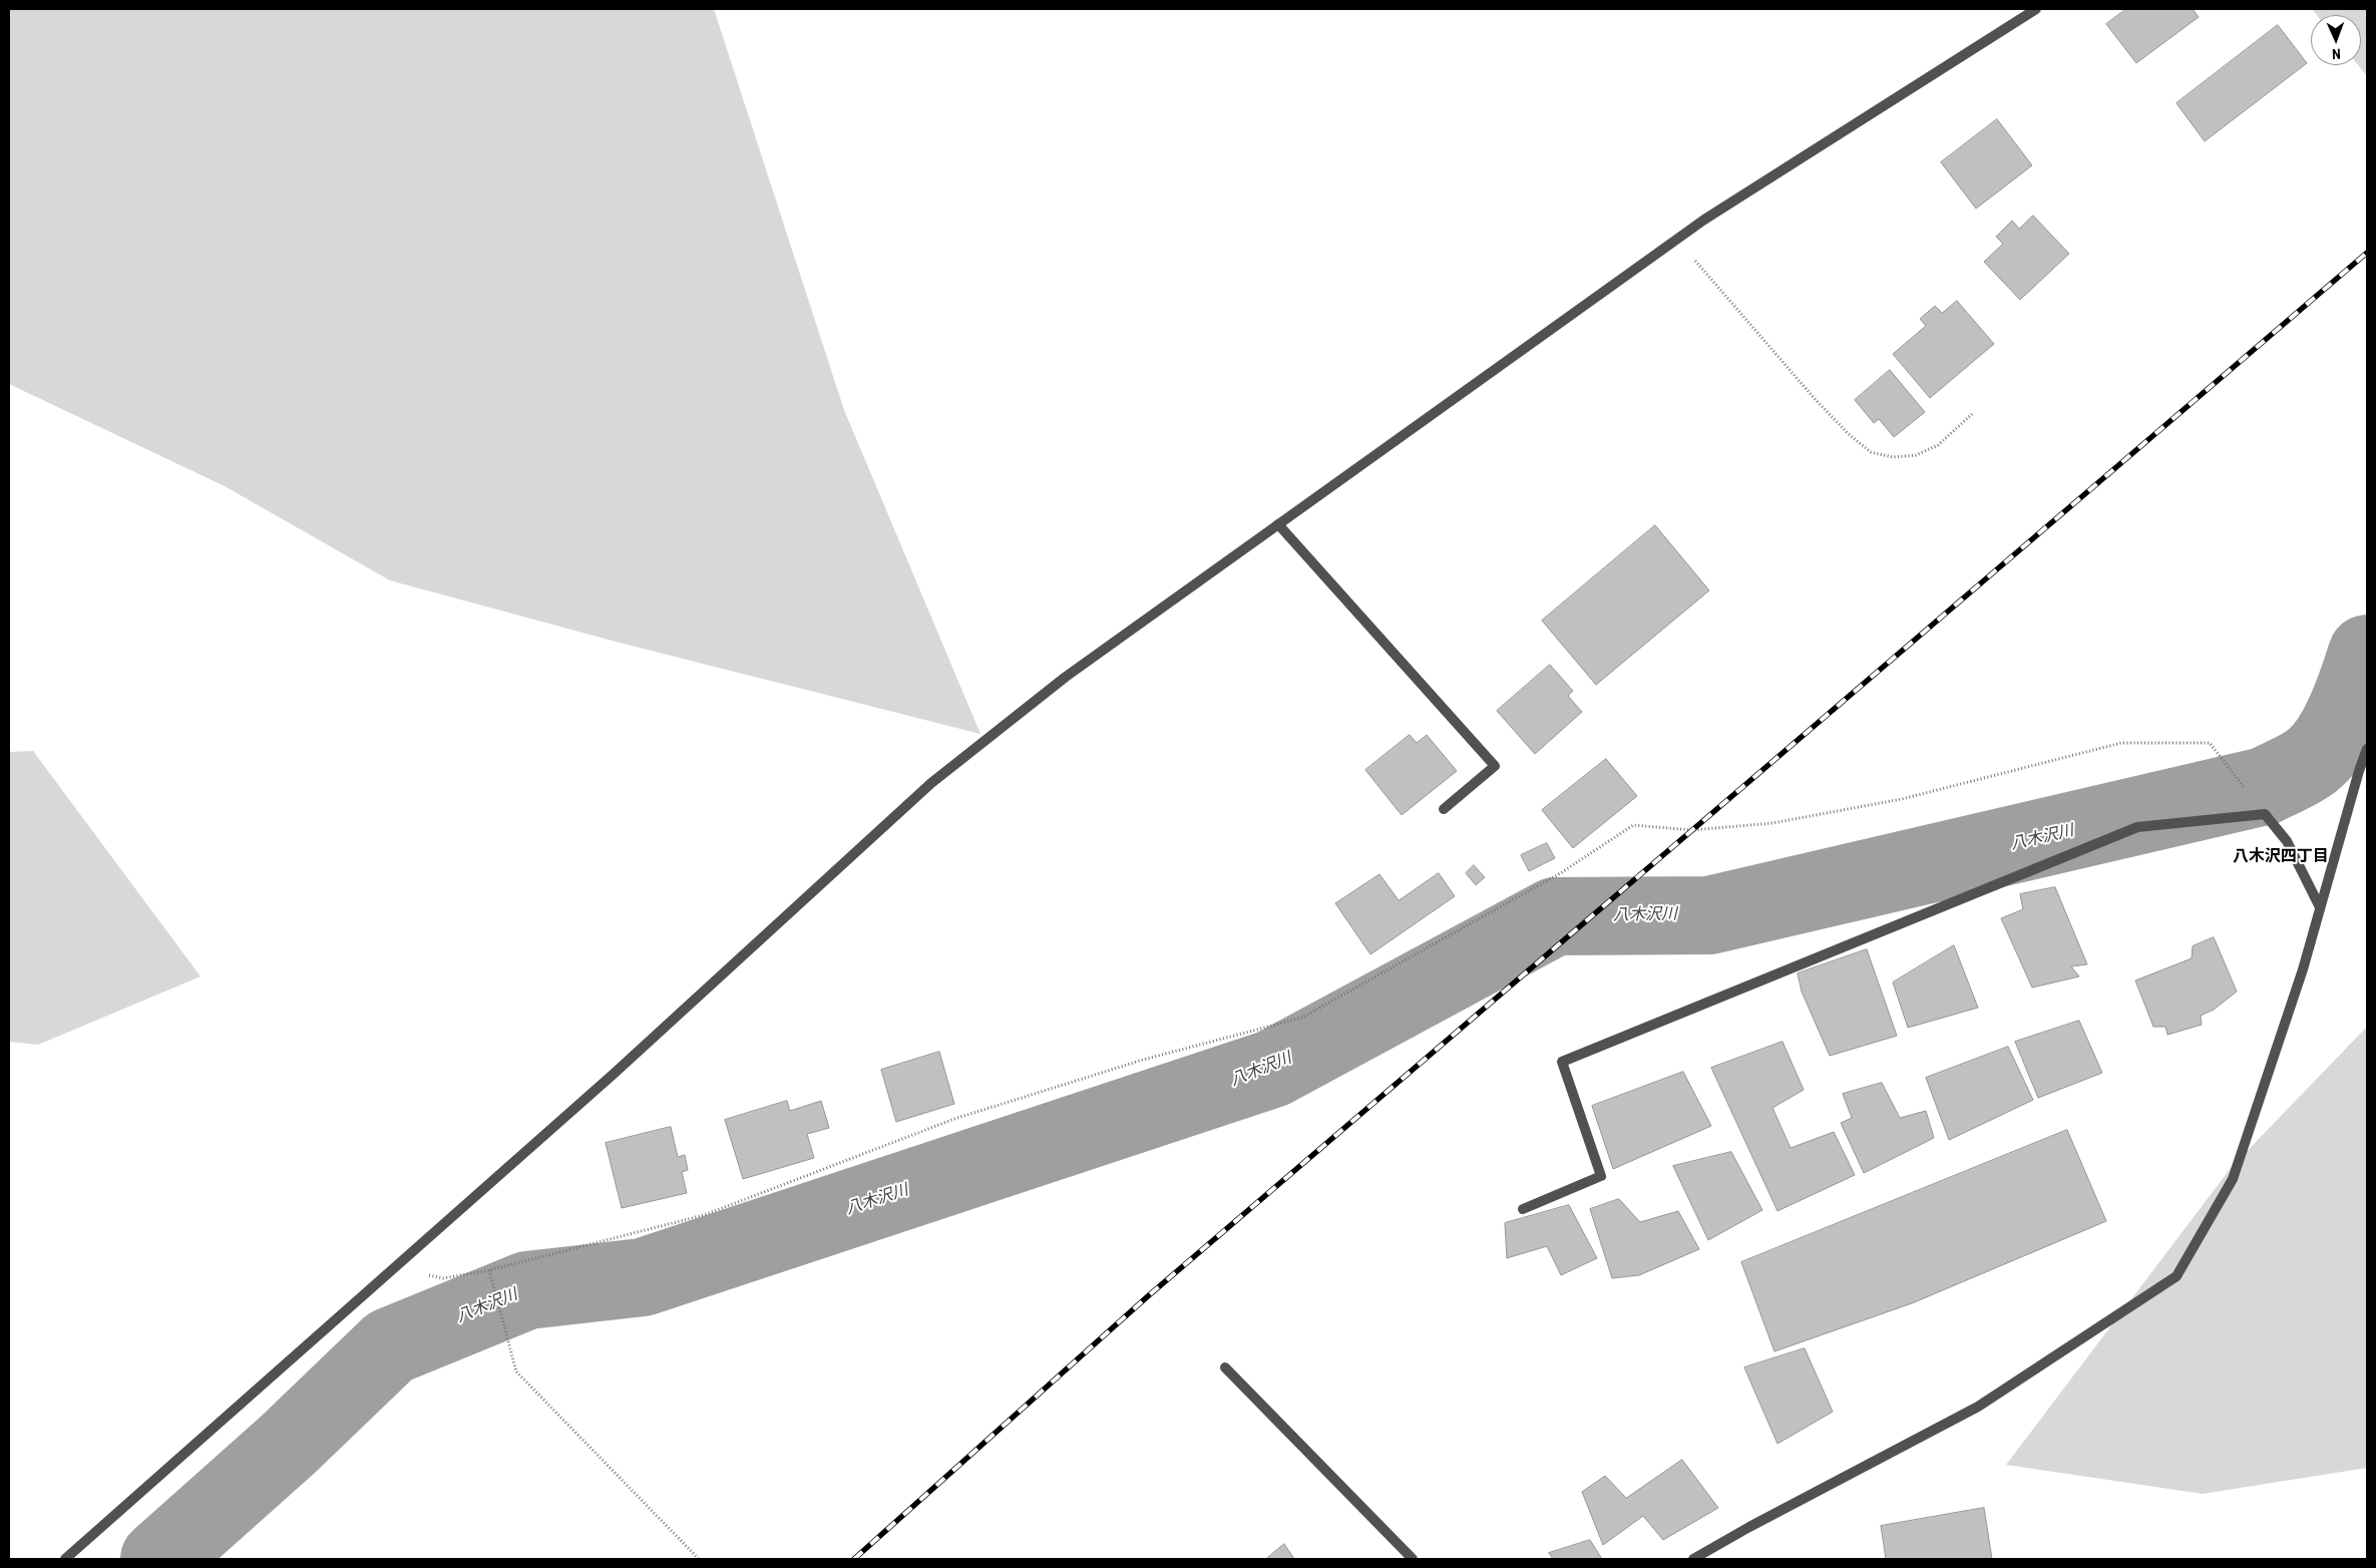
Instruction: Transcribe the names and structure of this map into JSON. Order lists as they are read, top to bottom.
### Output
{
  "districts": ["八木沢四丁目"],
  "water": ["八木沢川"],
  "north": "bottom"
}
